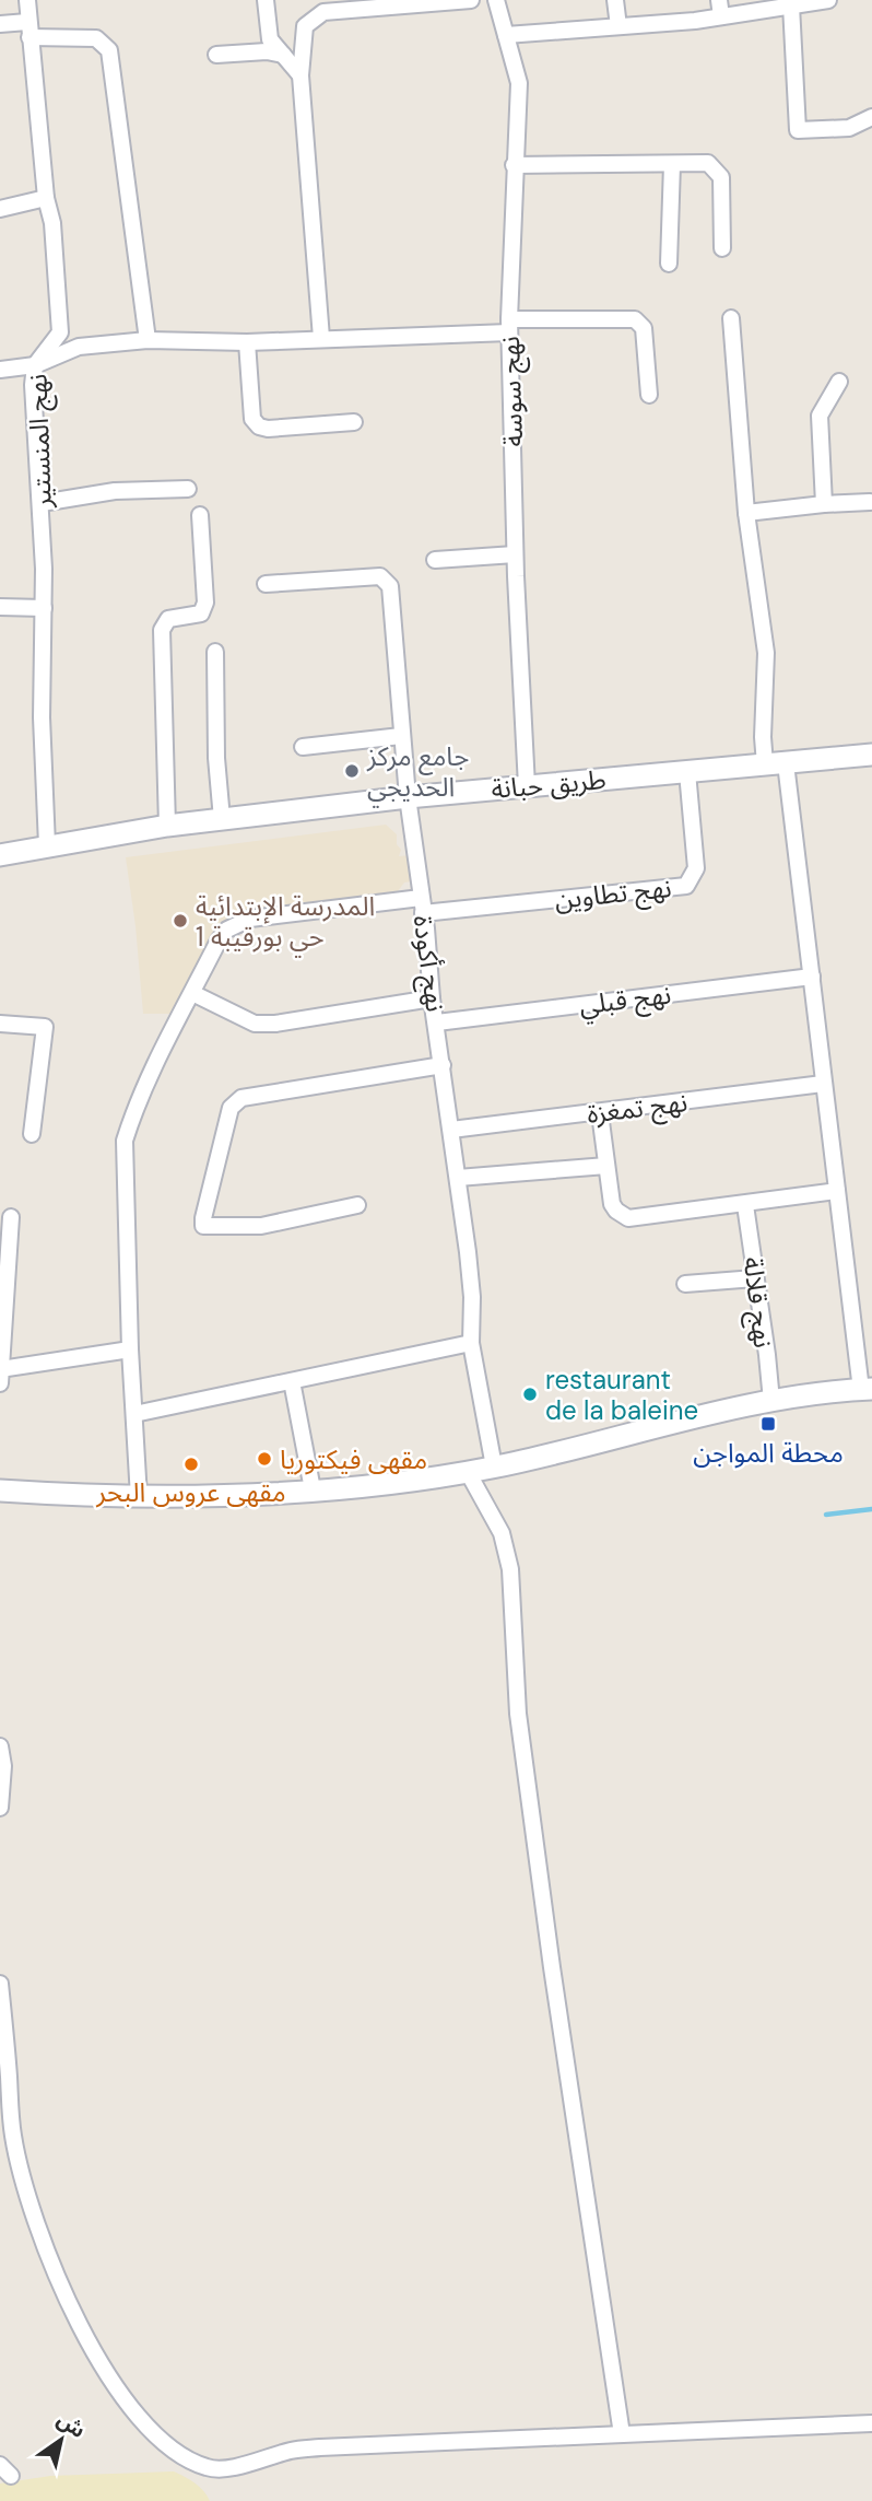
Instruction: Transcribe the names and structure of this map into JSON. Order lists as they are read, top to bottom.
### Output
{
  "streets": {
    "main road": ["طريق حبانة"],
    "street": [
      "نهج سوسة",
      "نهج المنستير",
      "نهج تطاوين",
      "نهج أكودة",
      "نهج قبلي",
      "نهج تمغزة",
      "نهج قلالة"
    ]
  },
  "crossings": [
    ["نهج سوسة", "طريق حبانة"],
    ["نهج المنستير", "طريق حبانة"],
    ["طريق حبانة", "نهج تطاوين"],
    ["طريق حبانة", "نهج أكودة"],
    ["نهج تطاوين", "نهج أكودة"],
    ["نهج أكودة", "نهج قبلي"],
    ["نهج أكودة", "نهج تمغزة"]
  ],
  "places": {
    "other": [
      "جامع مركز الحديجي",
      "المدرسة الإبتدائية حي بورقيبة 1",
      "restaurant de la baleine",
      "مقهى فيكتوريا",
      "مقهى عروس البحر"
    ],
    "transit": ["محطة المواجن"]
  },
  "north": "top right"
}
